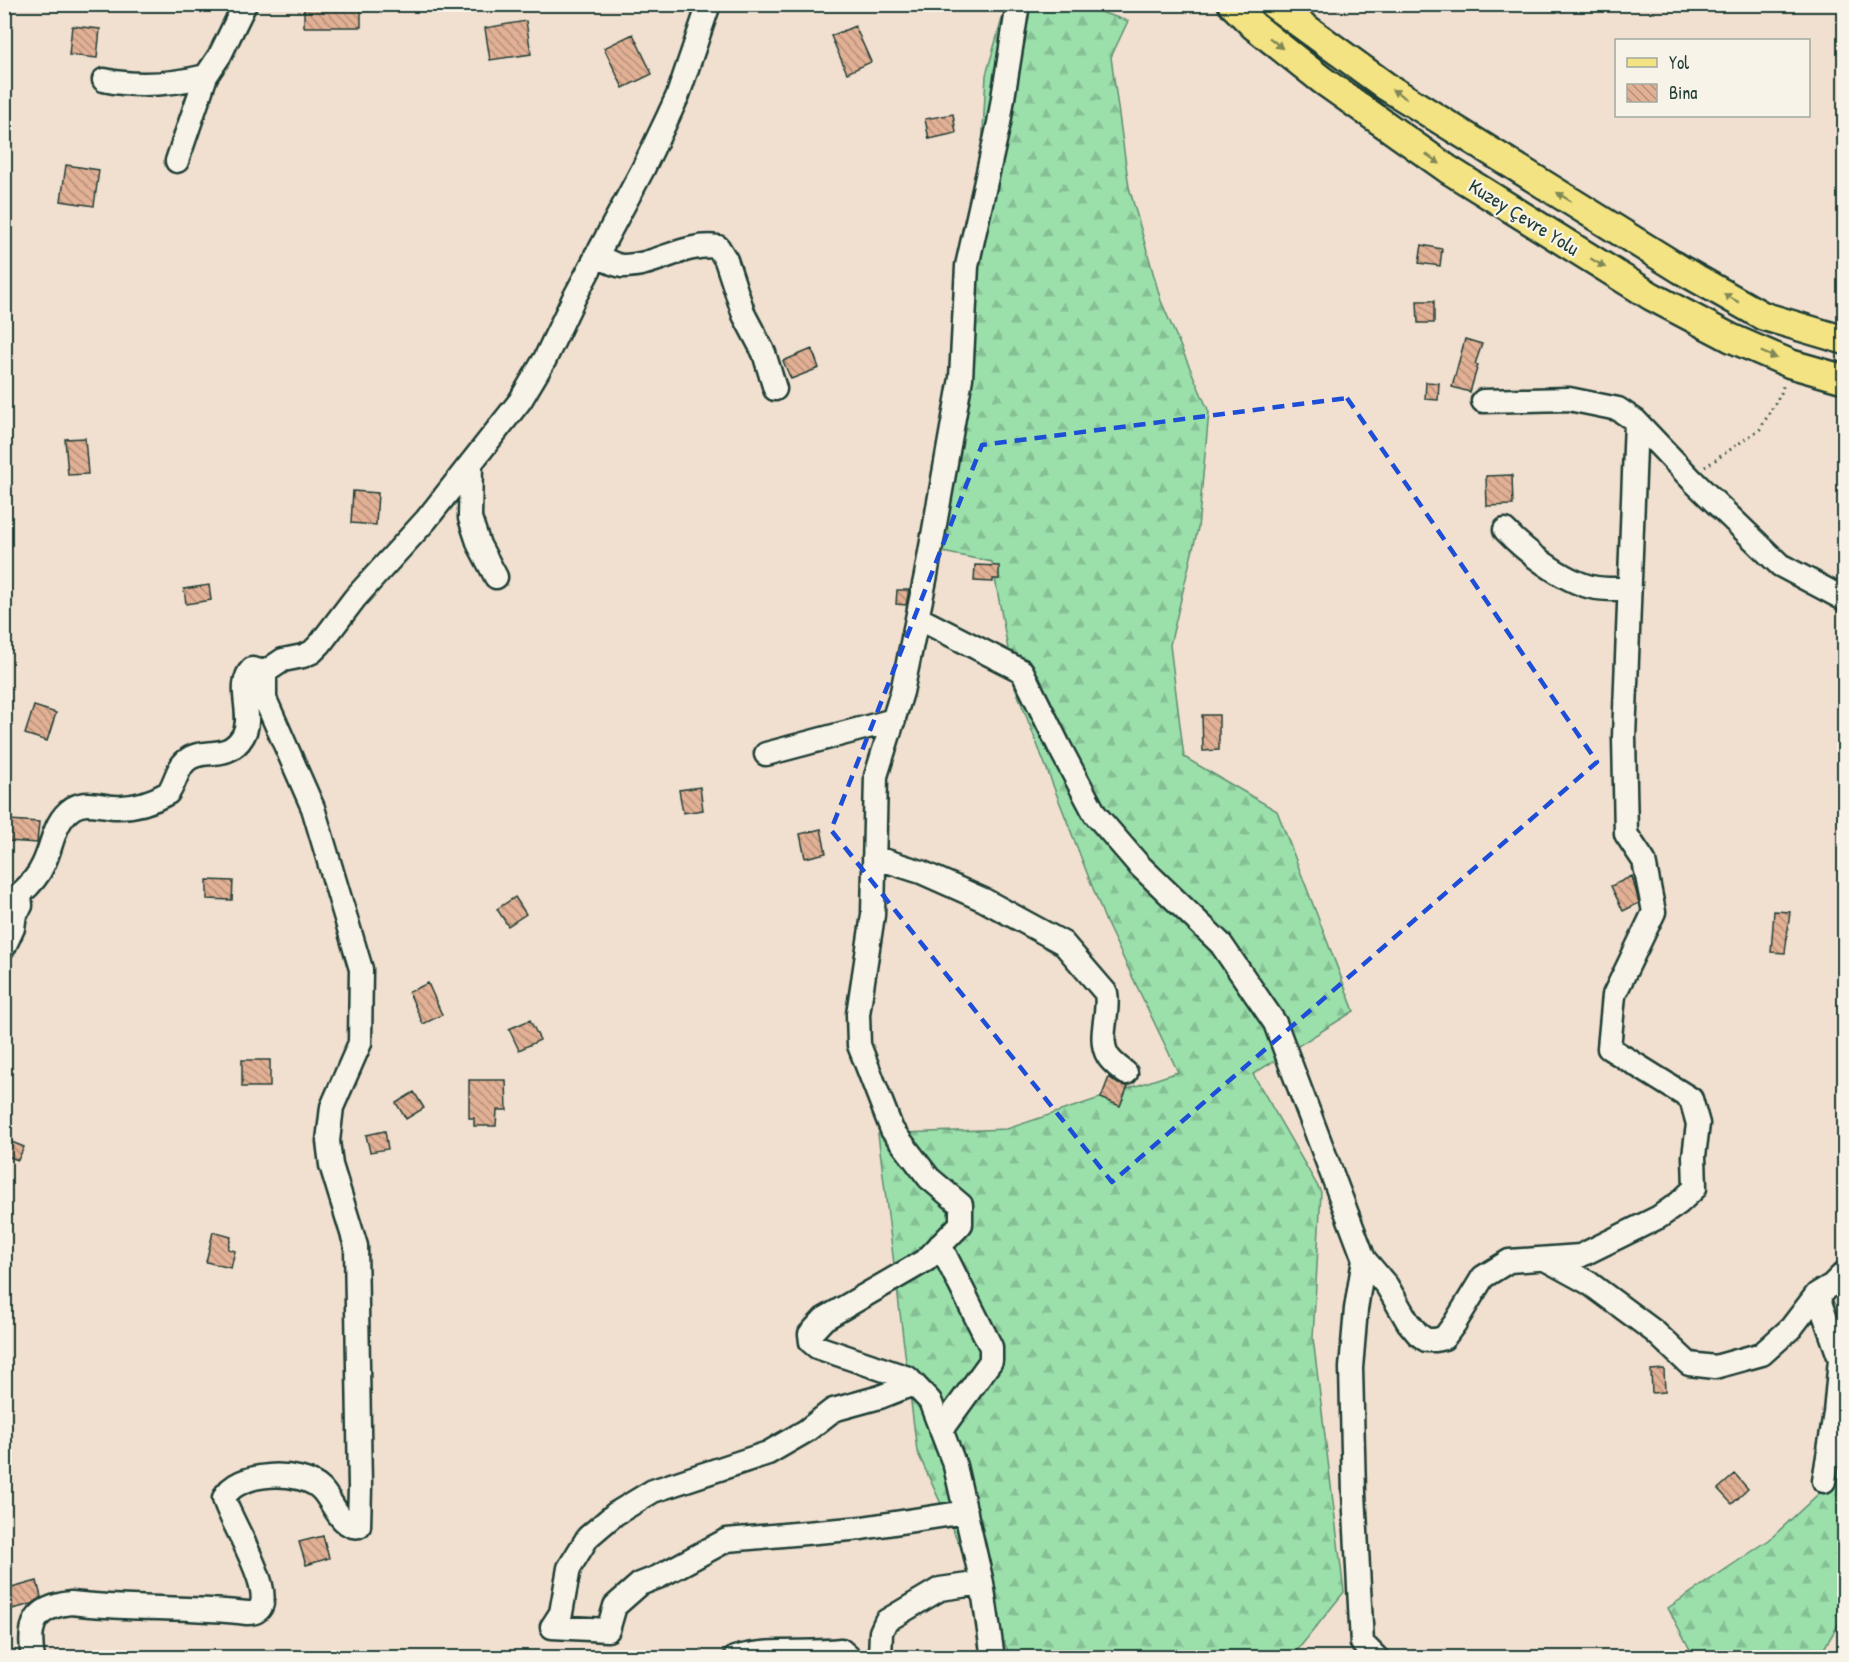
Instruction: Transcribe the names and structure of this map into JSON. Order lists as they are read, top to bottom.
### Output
{
  "streets": {
    "main road": ["Kuzey Çevre Yolu"]
  },
  "legend": ["Yol", "Bina"]
}
